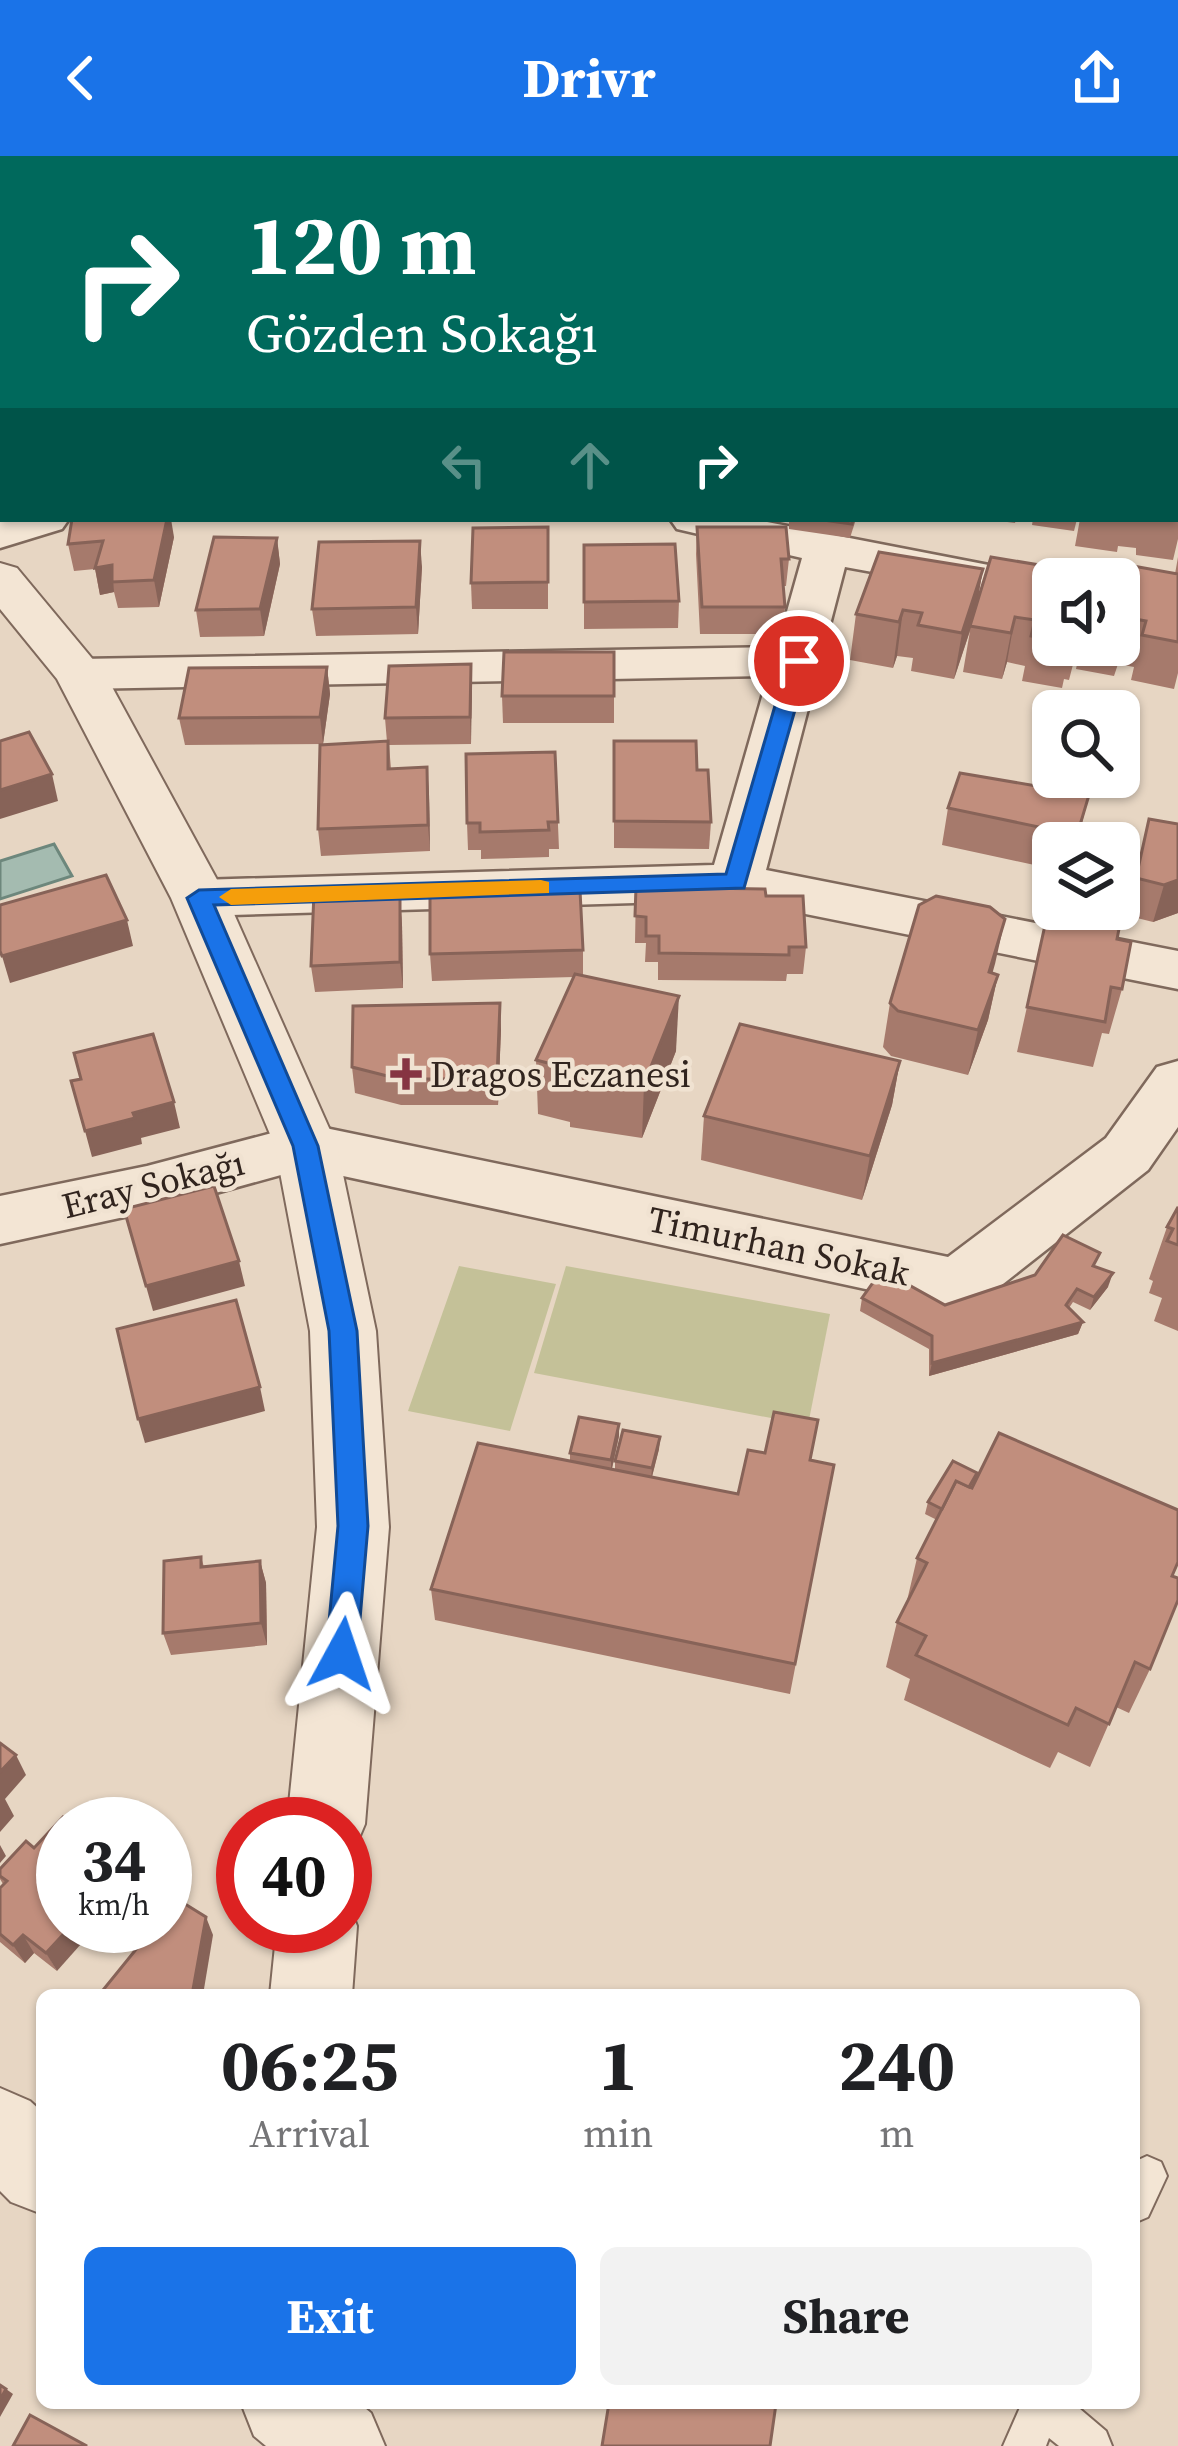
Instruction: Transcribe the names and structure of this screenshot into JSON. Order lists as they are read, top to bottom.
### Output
{
  "streets": {
    "street": ["Eray Sokağı", "Timurhan Sokak"]
  },
  "crossings": [
    ["Eray Sokağı", "Timurhan Sokak"]
  ],
  "places": {
    "health": ["Dragos Eczanesi"]
  },
  "page": {
    "header": "Drivr",
    "turn": ["120 m", "Gözden Sokağı"],
    "speed": "34 km/h",
    "limit": "40",
    "eta": [
      "06:25",
      "Arrival",
      "1",
      "min",
      "240",
      "m"
    ],
    "buttons": ["Exit", "Share"]
  }
}
